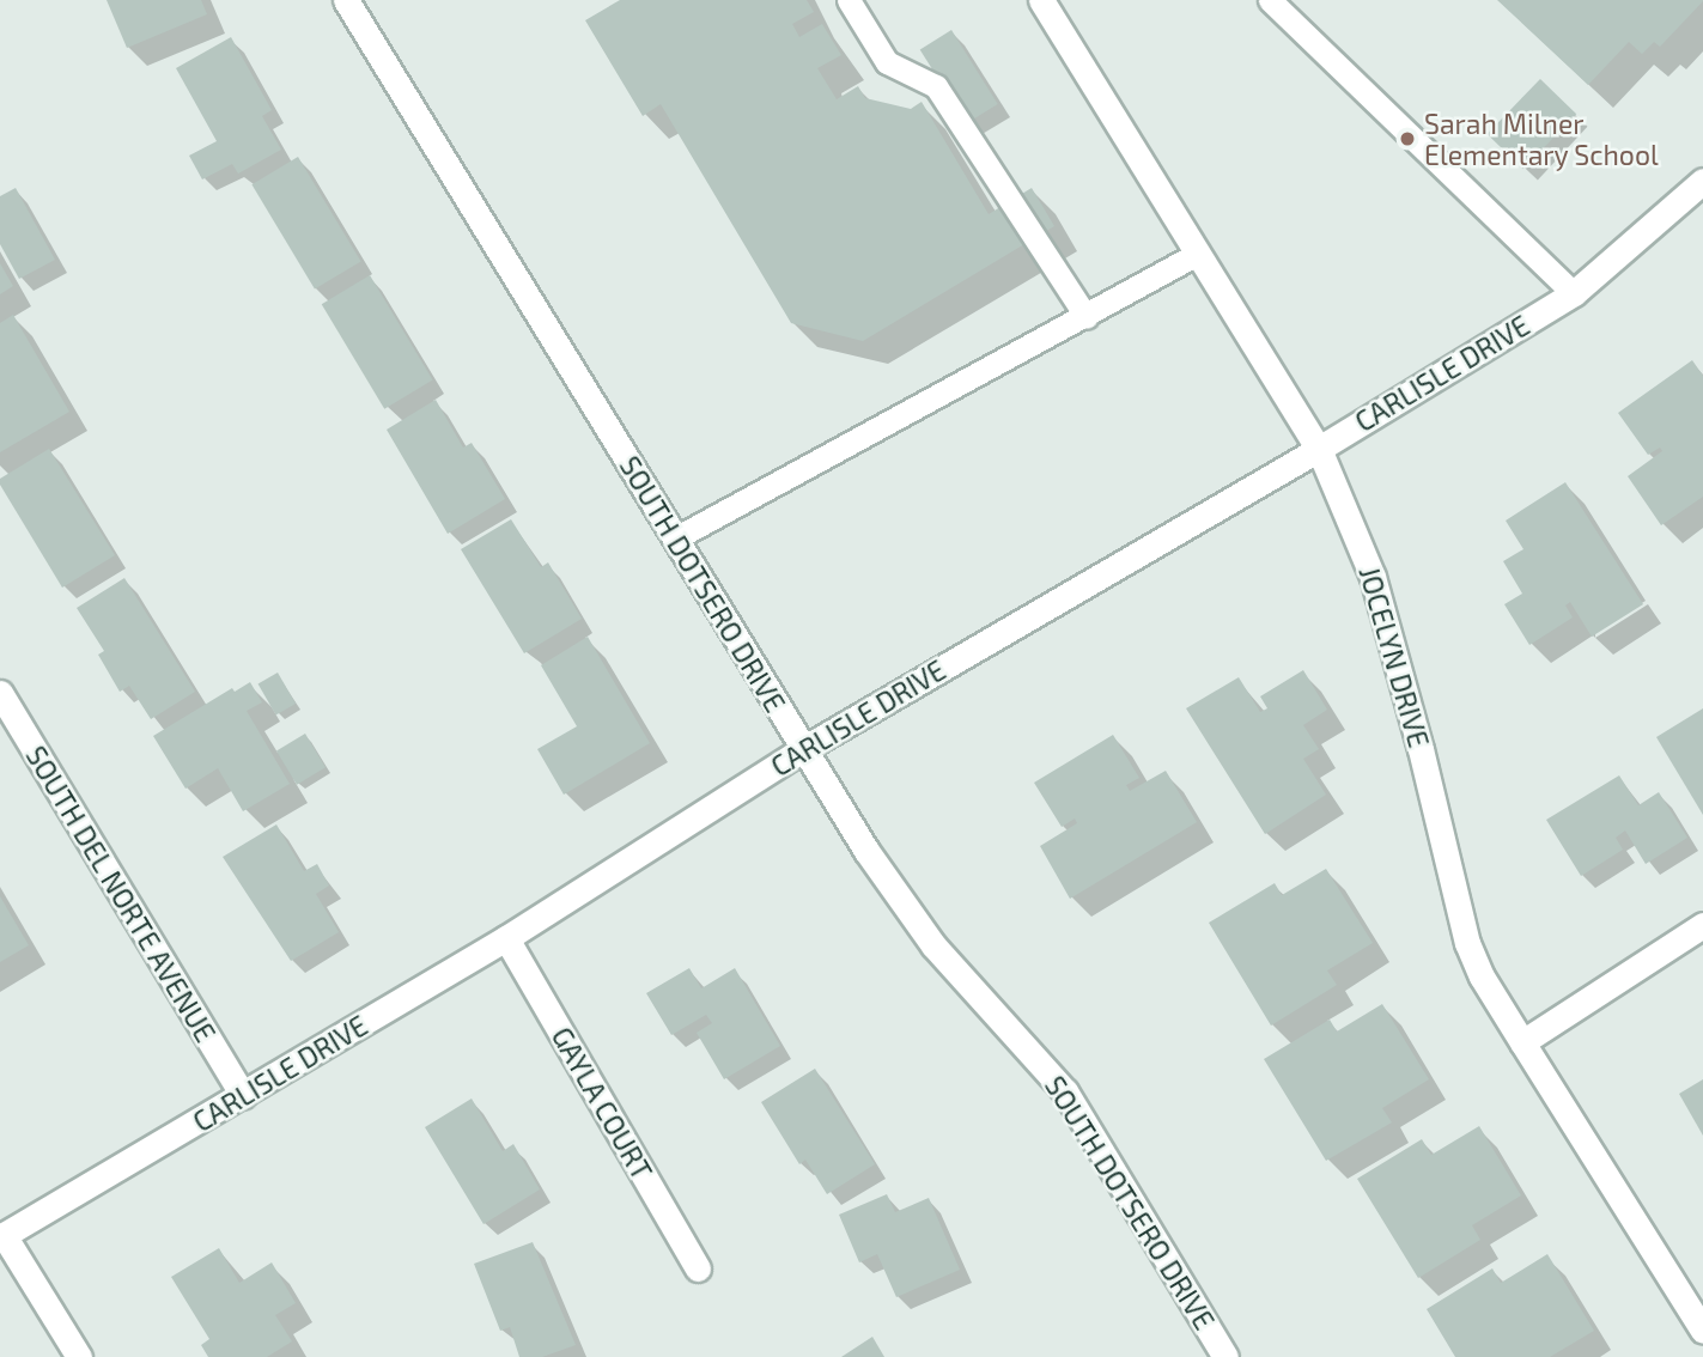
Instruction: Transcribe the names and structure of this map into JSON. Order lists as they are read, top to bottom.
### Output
{
  "streets": {
    "street": [
      "CARLISLE DRIVE",
      "SOUTH DOTSERO DRIVE",
      "JOCELYN DRIVE",
      "SOUTH DEL NORTE AVENUE",
      "GAYLA COURT"
    ]
  },
  "crossings": [
    ["CARLISLE DRIVE", "SOUTH DOTSERO DRIVE"],
    ["CARLISLE DRIVE", "JOCELYN DRIVE"],
    ["CARLISLE DRIVE", "SOUTH DEL NORTE AVENUE"],
    ["CARLISLE DRIVE", "GAYLA COURT"]
  ],
  "places": ["Sarah Milner Elementary School"]
}
